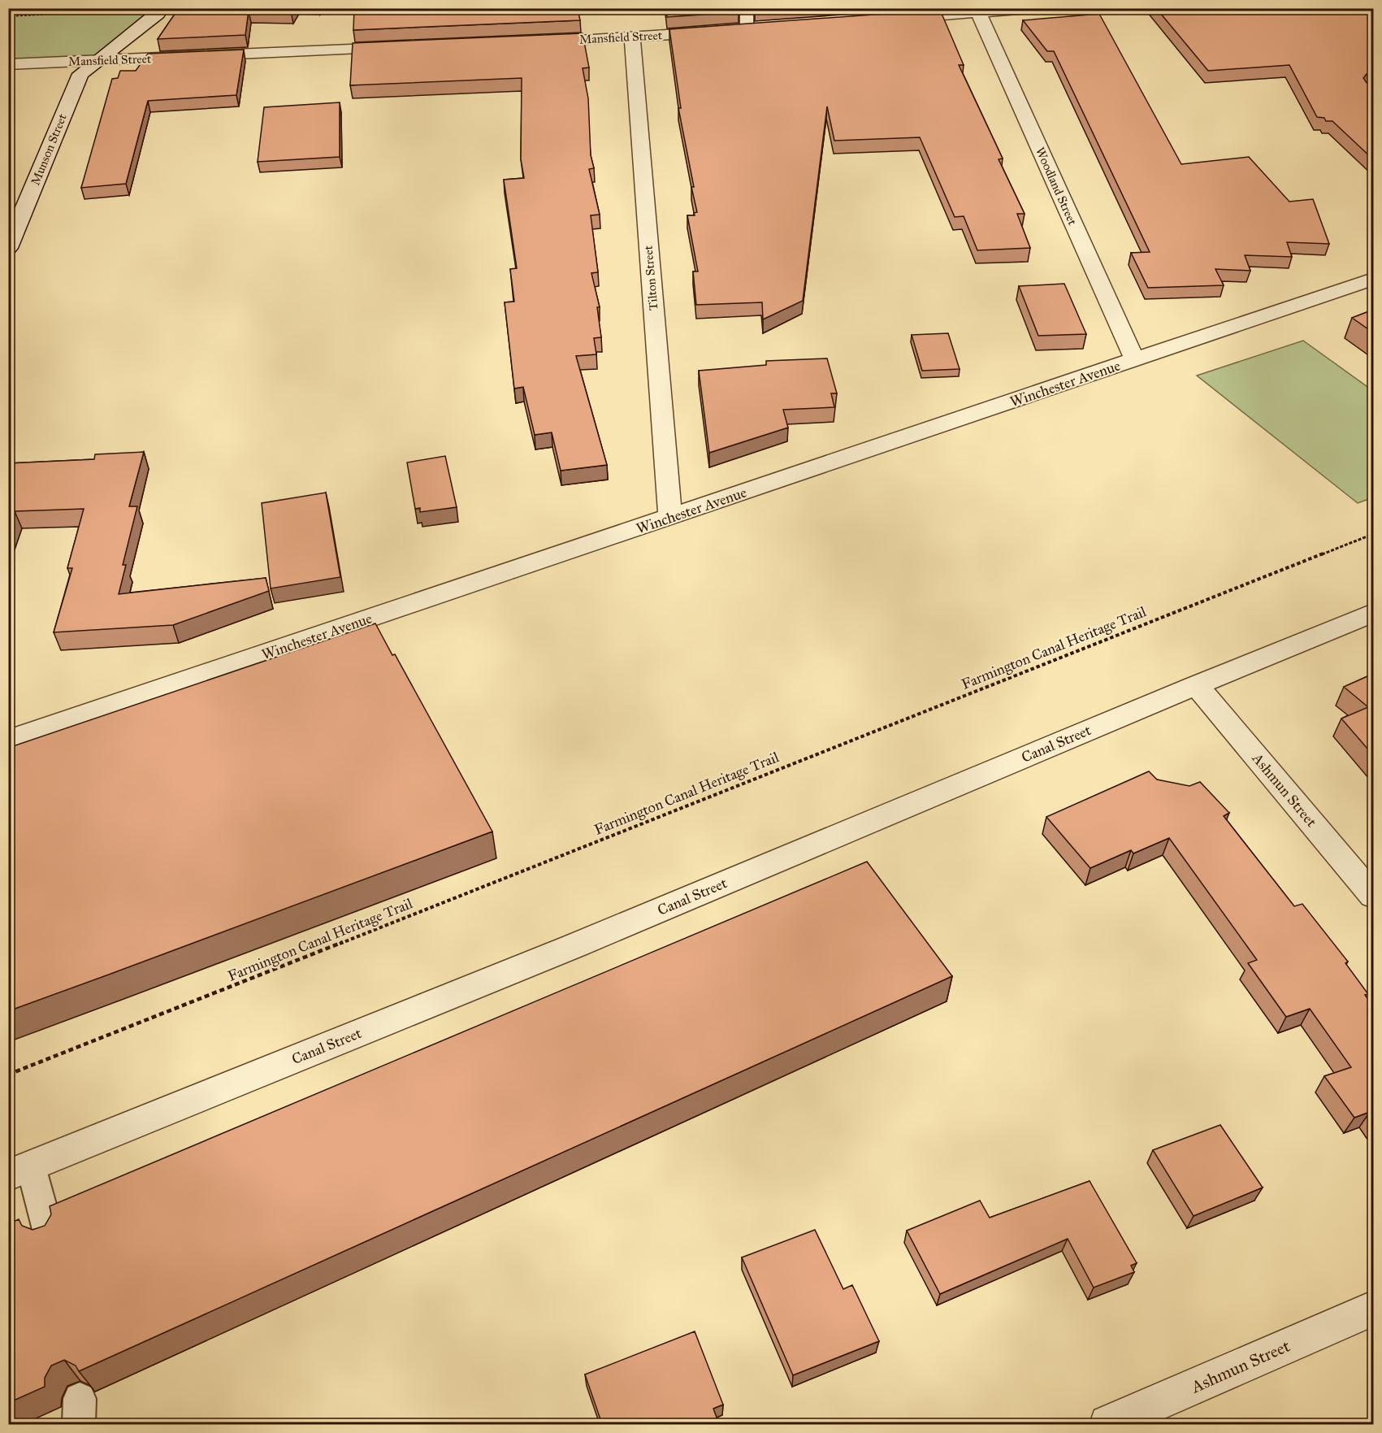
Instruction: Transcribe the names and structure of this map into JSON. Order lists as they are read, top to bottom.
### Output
{
  "streets": {
    "street": [
      "Mansfield Street",
      "Munson Street",
      "Woodland Street",
      "Tilton Street",
      "Winchester Avenue",
      "Canal Street",
      "Ashmun Street"
    ],
    "path": ["Farmington Canal Heritage Trail"]
  },
  "crossings": [
    ["Mansfield Street", "Munson Street"],
    ["Mansfield Street", "Tilton Street"],
    ["Woodland Street", "Winchester Avenue"],
    ["Tilton Street", "Winchester Avenue"],
    ["Canal Street", "Ashmun Street"]
  ]
}
